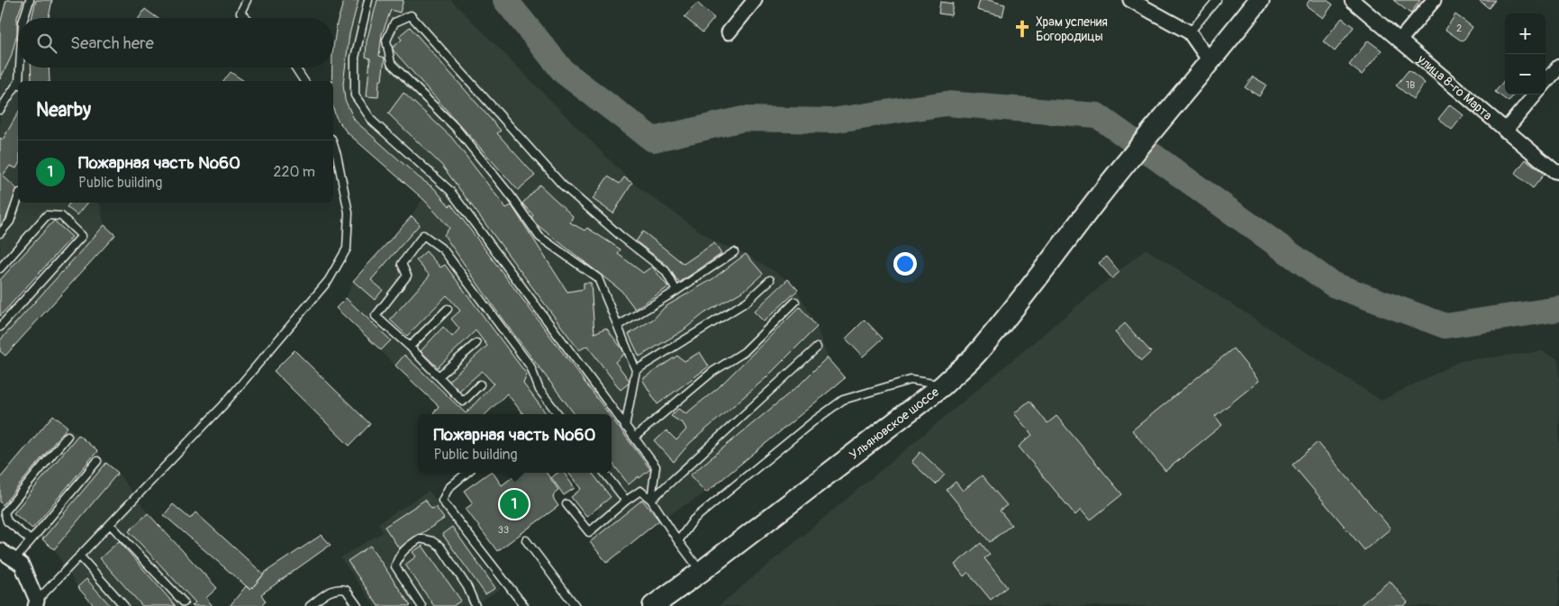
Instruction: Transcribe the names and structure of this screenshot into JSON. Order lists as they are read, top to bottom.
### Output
{
  "streets": {
    "main road": ["Ульяновское шоссе"],
    "street": ["улица 8-го Марта"]
  },
  "places": {
    "church": ["Храм успения Богородицы"]
  },
  "house_numbers": ["2", "1В", "33"],
  "page": {
    "map_buttons": ["+", "−"],
    "search": "Search here",
    "heading": "Nearby",
    "list": [
      {
        "mark": "1",
        "name": "Пожарная часть №60",
        "note": "Public building",
        "value": "220 m"
      }
    ],
    "popup": ["Пожарная часть №60", "Public building"],
    "pins": "1"
  }
}
